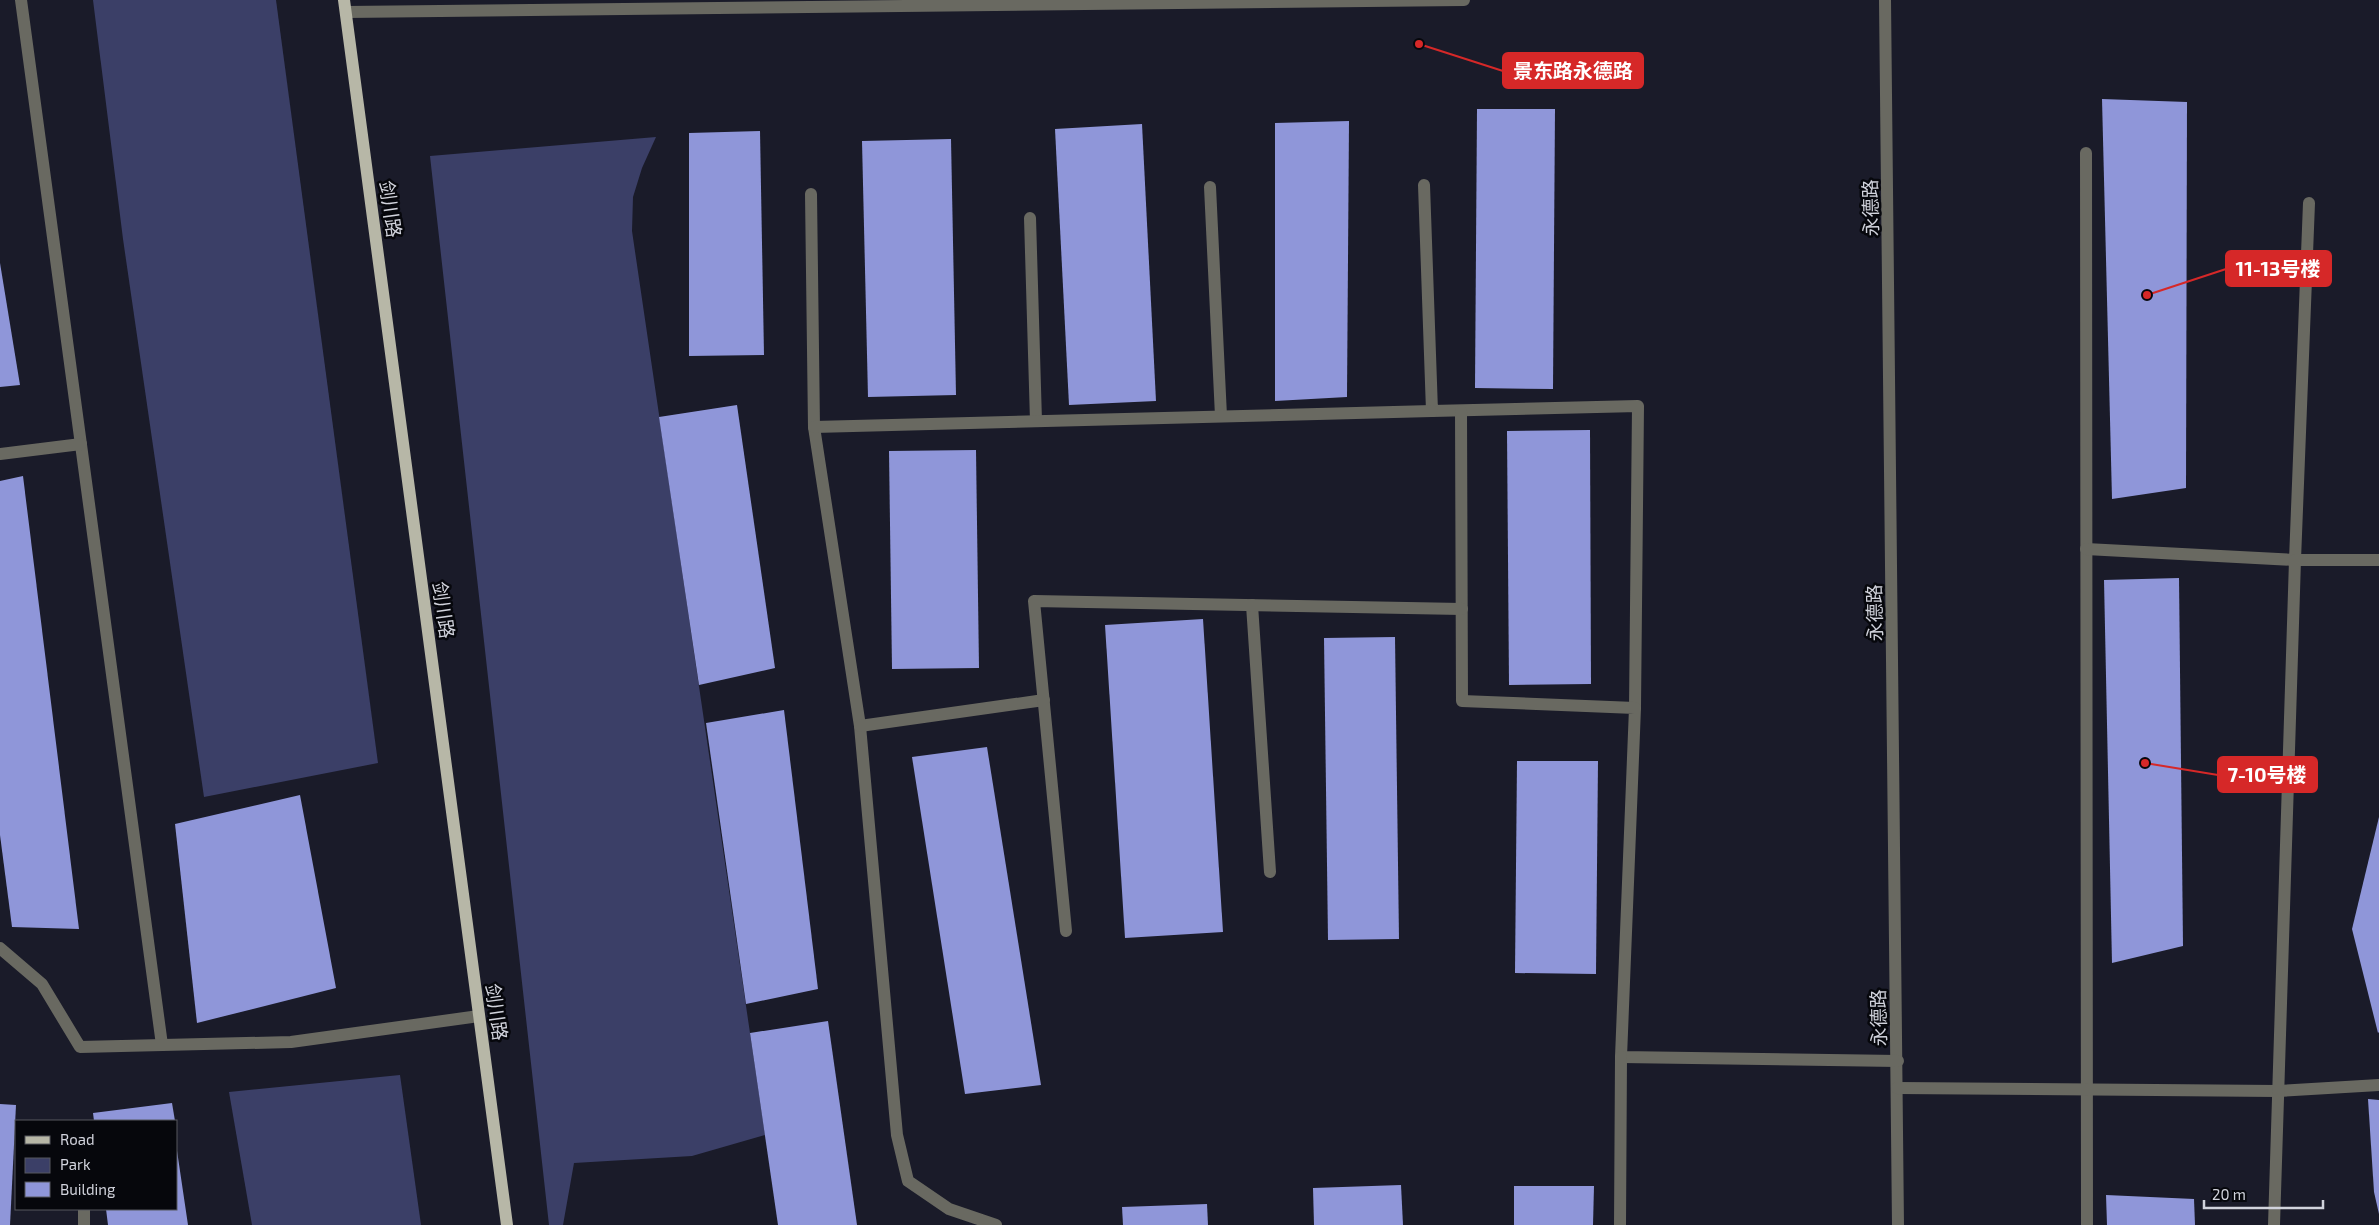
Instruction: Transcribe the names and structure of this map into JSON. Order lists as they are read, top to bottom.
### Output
{
  "streets": {
    "main road": ["剑川路"],
    "street": ["永德路"]
  },
  "places": ["景东路永德路", "11-13号楼", "7-10号楼"],
  "legend": ["Road", "Park", "Building"],
  "scale_bar": "20 m"
}
